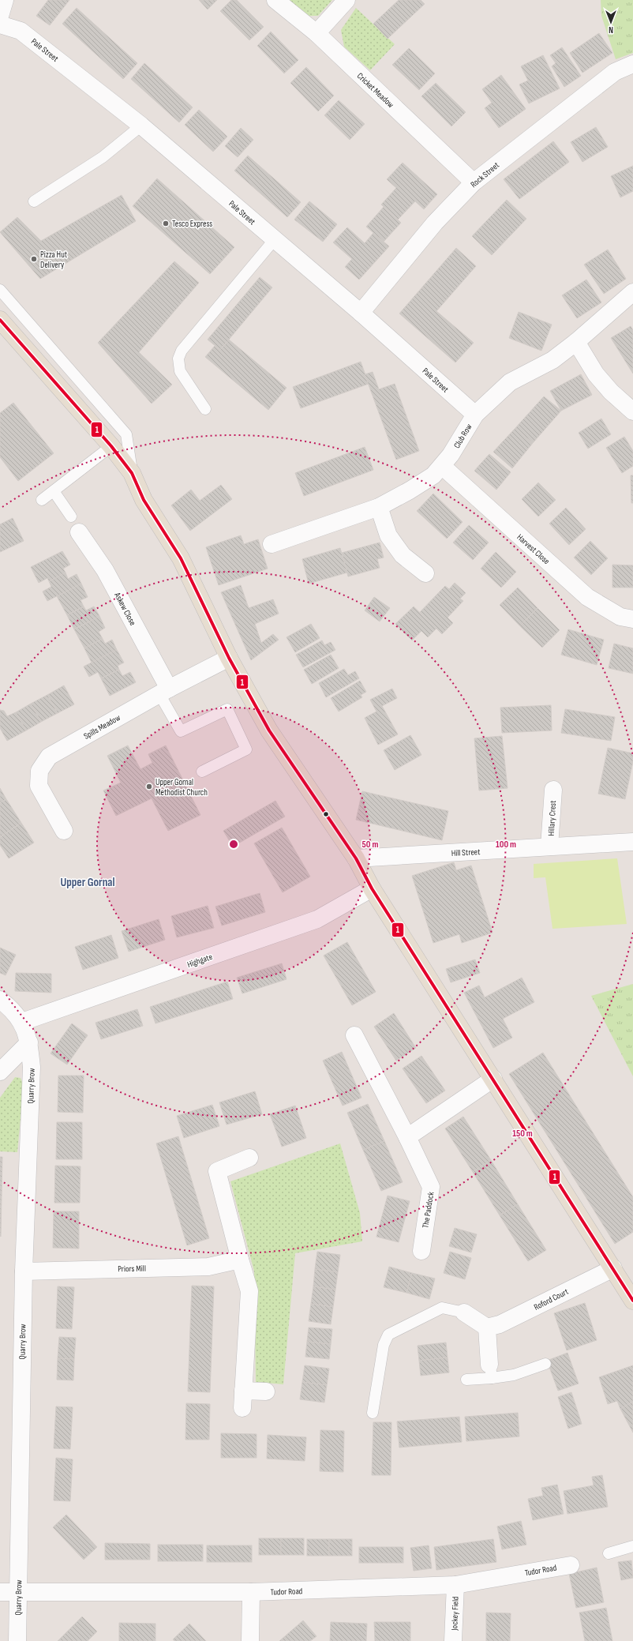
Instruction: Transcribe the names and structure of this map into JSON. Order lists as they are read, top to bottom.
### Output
{
  "streets": {
    "street": [
      "Pale Street",
      "Cricket Meadow",
      "Rock Street",
      "Club Row",
      "Harvest Close",
      "Askew Close",
      "Spills Meadow",
      "Hillary Crest",
      "Hill Street",
      "Highgate",
      "Quarry Brow",
      "The Paddock",
      "Priors Mill",
      "Roford Court",
      "Tudor Road",
      "Jockey Field"
    ]
  },
  "crossings": [
    ["Pale Street", "Rock Street"],
    ["Pale Street", "Club Row"],
    ["Cricket Meadow", "Rock Street"],
    ["Club Row", "Harvest Close"],
    ["Askew Close", "Spills Meadow"],
    ["Hillary Crest", "Hill Street"],
    ["Highgate", "Quarry Brow"],
    ["Quarry Brow", "Priors Mill"],
    ["Quarry Brow", "Tudor Road"],
    ["Tudor Road", "Jockey Field"]
  ],
  "districts": ["Upper Gornal"],
  "places": ["Tesco Express", "Pizza Hut Delivery", "Upper Gornal Methodist Church"],
  "lines": ["transit line 1"],
  "north": "bottom",
  "rings": ["50 m", "100 m", "150 m"]
}
